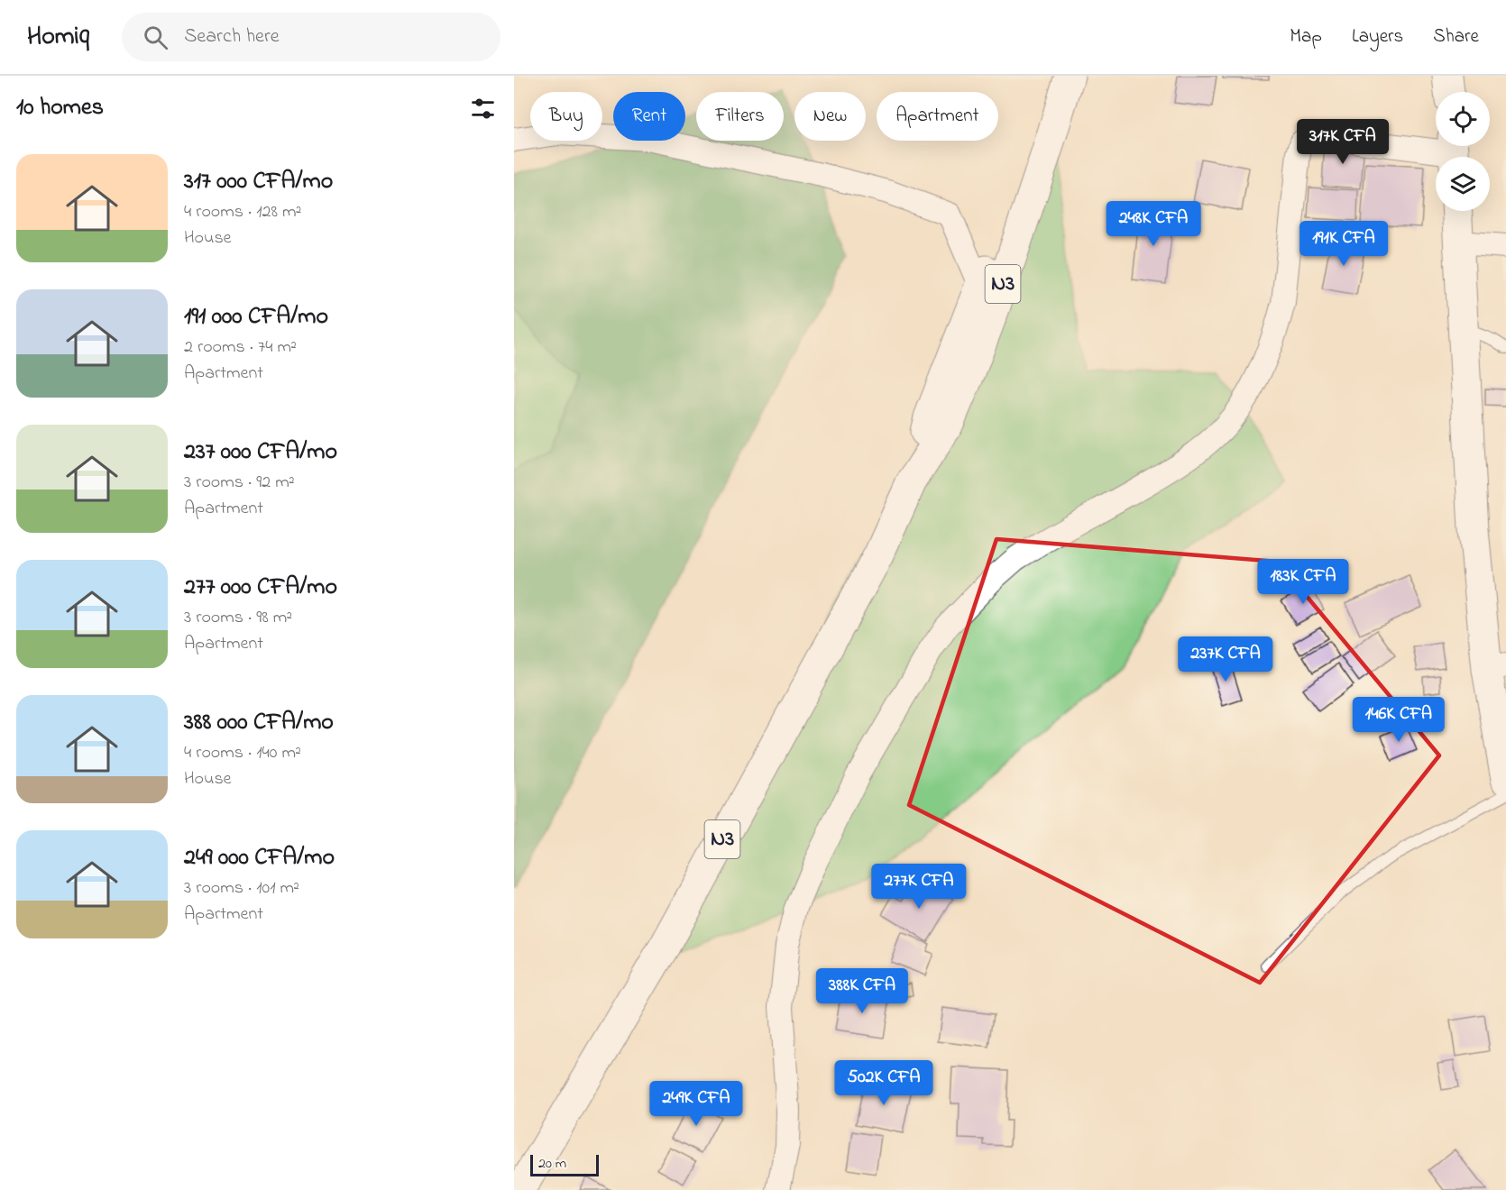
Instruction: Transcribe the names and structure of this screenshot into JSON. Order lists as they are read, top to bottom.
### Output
{
  "streets": {
    "main road": ["N3"]
  },
  "scale_bar": "20 m",
  "page": {
    "header": "Homiq",
    "search": "Search here",
    "nav": ["Map", "Layers", "Share"],
    "heading": "10 homes",
    "chip": [
      "Buy",
      "Rent",
      "Filters",
      "New",
      "Apartment"
    ],
    "price": [
      "317K CFA",
      "248K CFA",
      "191K CFA",
      "183K CFA",
      "237K CFA",
      "146K CFA",
      "277K CFA",
      "388K CFA",
      "502K CFA",
      "249K CFA"
    ],
    "list": [
      {
        "name": "317 000 CFA/mo",
        "note": "4 rooms · 128 m² · House"
      },
      {
        "name": "191 000 CFA/mo",
        "note": "2 rooms · 74 m² · Apartment"
      },
      {
        "name": "237 000 CFA/mo",
        "note": "3 rooms · 92 m² · Apartment"
      },
      {
        "name": "277 000 CFA/mo",
        "note": "3 rooms · 98 m² · Apartment"
      },
      {
        "name": "388 000 CFA/mo",
        "note": "4 rooms · 140 m² · House"
      },
      {
        "name": "249 000 CFA/mo",
        "note": "3 rooms · 101 m² · Apartment"
      }
    ],
    "scale": "20 m"
  }
}
